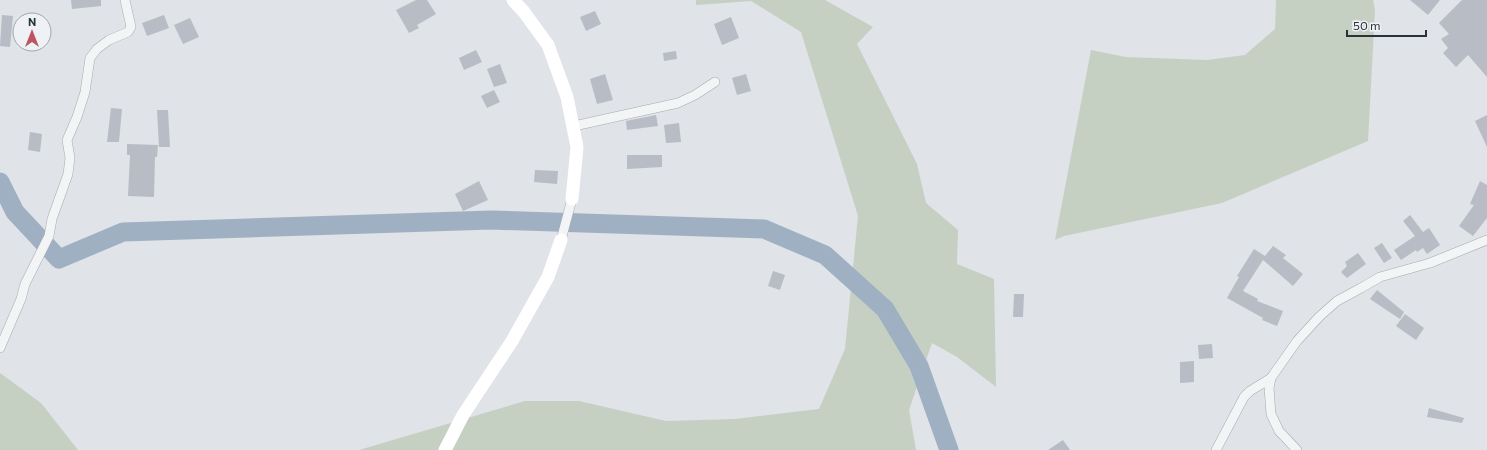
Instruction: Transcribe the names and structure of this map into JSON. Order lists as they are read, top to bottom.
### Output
{
  "scale_bar": "50 m",
  "north": "top"
}
